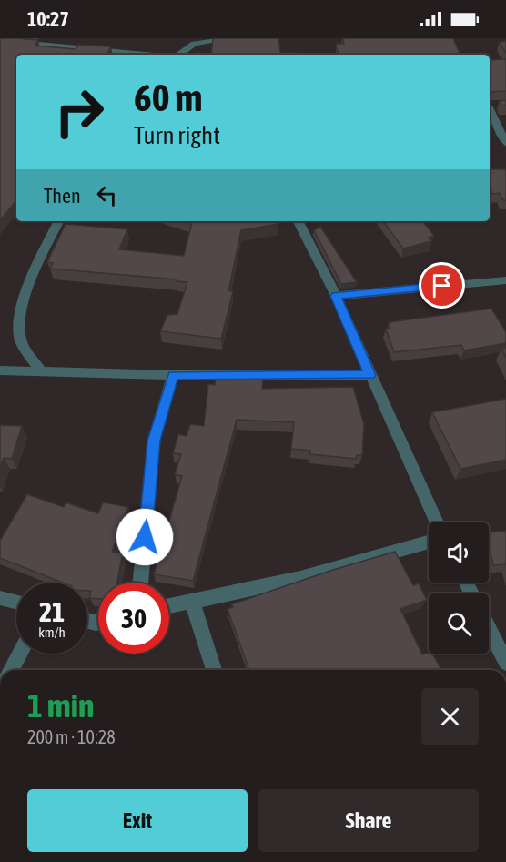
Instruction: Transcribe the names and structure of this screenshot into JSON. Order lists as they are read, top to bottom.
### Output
{
  "page": {
    "status": "10:27",
    "turn": ["60 m", "Turn right"],
    "then": "Then",
    "speed": "21 km/h",
    "limit": "30",
    "heading": ["1 min", "200 m · 10:28"],
    "buttons": ["Exit", "Share"]
  }
}
